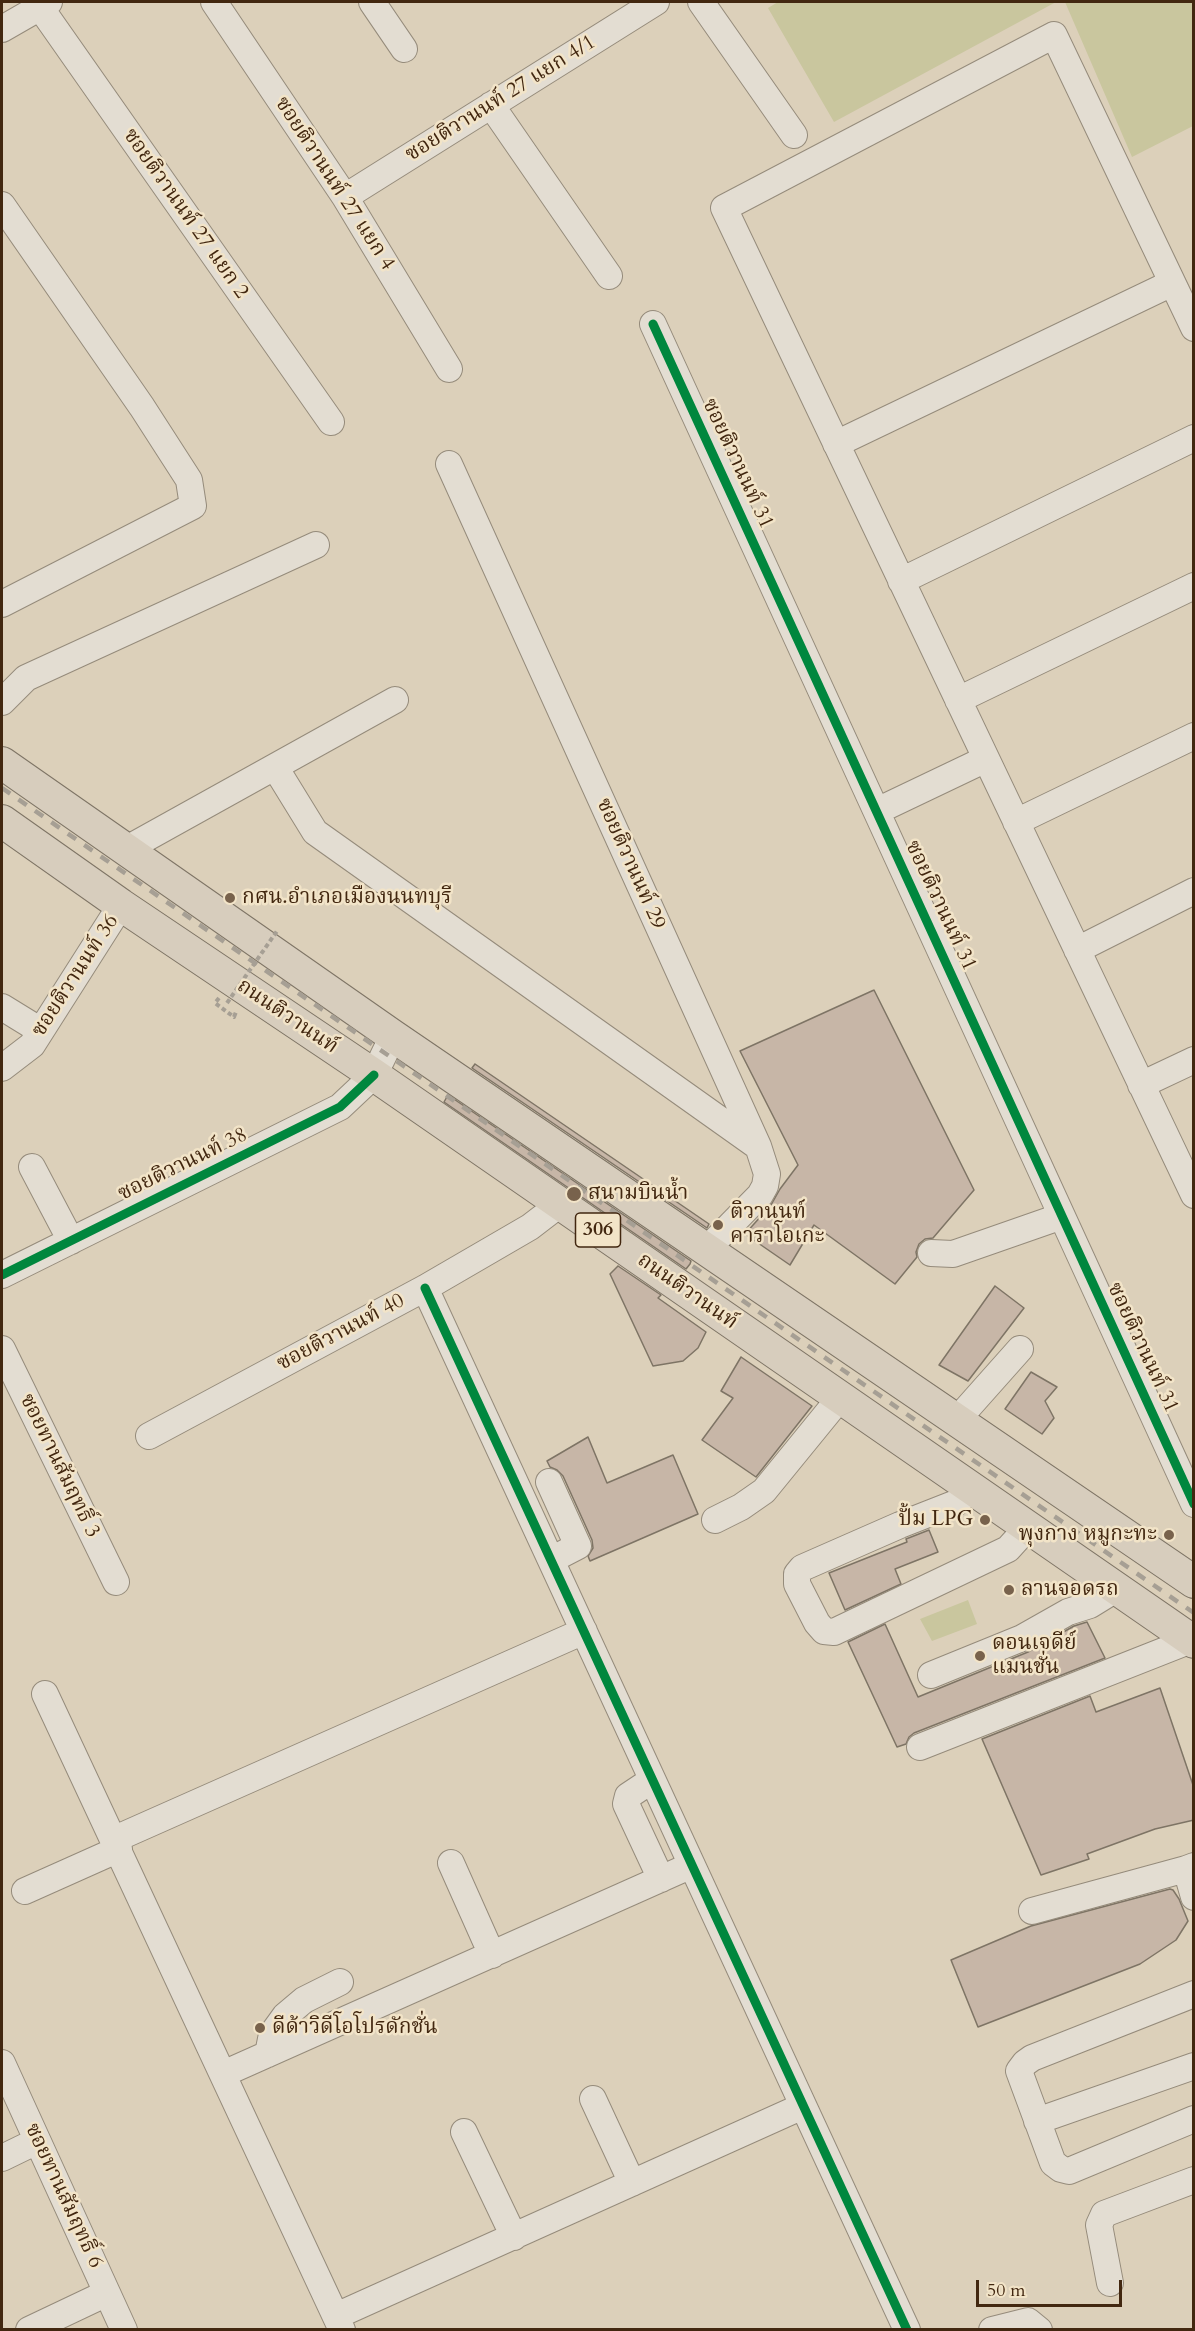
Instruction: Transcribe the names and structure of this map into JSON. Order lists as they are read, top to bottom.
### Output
{
  "streets": {
    "main road": ["ถนนติวานนท์", "306"],
    "street": [
      "ซอยติวานนท์ 27 แยก 4/1",
      "ซอยติวานนท์ 27 แยก 4",
      "ซอยติวานนท์ 27 แยก 2",
      "ซอยติวานนท์ 31",
      "ซอยติวานนท์ 29",
      "ซอยติวานนท์ 36",
      "ซอยติวานนท์ 38",
      "ซอยติวานนท์ 40",
      "ซอยทานสัมฤทธิ์ 3",
      "ซอยทานสัมฤทธิ์ 6"
    ]
  },
  "crossings": [
    ["ซอยติวานนท์ 27 แยก 4/1", "ซอยติวานนท์ 27 แยก 4"],
    ["ซอยติวานนท์ 29", "ถนนติวานนท์"],
    ["ซอยติวานนท์ 36", "ถนนติวานนท์"],
    ["ถนนติวานนท์", "ซอยติวานนท์ 38"],
    ["ถนนติวานนท์", "ซอยติวานนท์ 40"]
  ],
  "places": [
    "กศน.อำเภอเมืองนนทบุรี",
    "สนามบินน้ำ",
    "ติวานนท์ คาราโอเกะ",
    "ปั้ม LPG",
    "พุงกาง หมูกะทะ",
    "ลานจอดรถ",
    "ดอนเจดีย์ แมนชั่น",
    "ดีด้าวิดีโอโปรดักชั่น"
  ],
  "scale_bar": "50 m"
}
